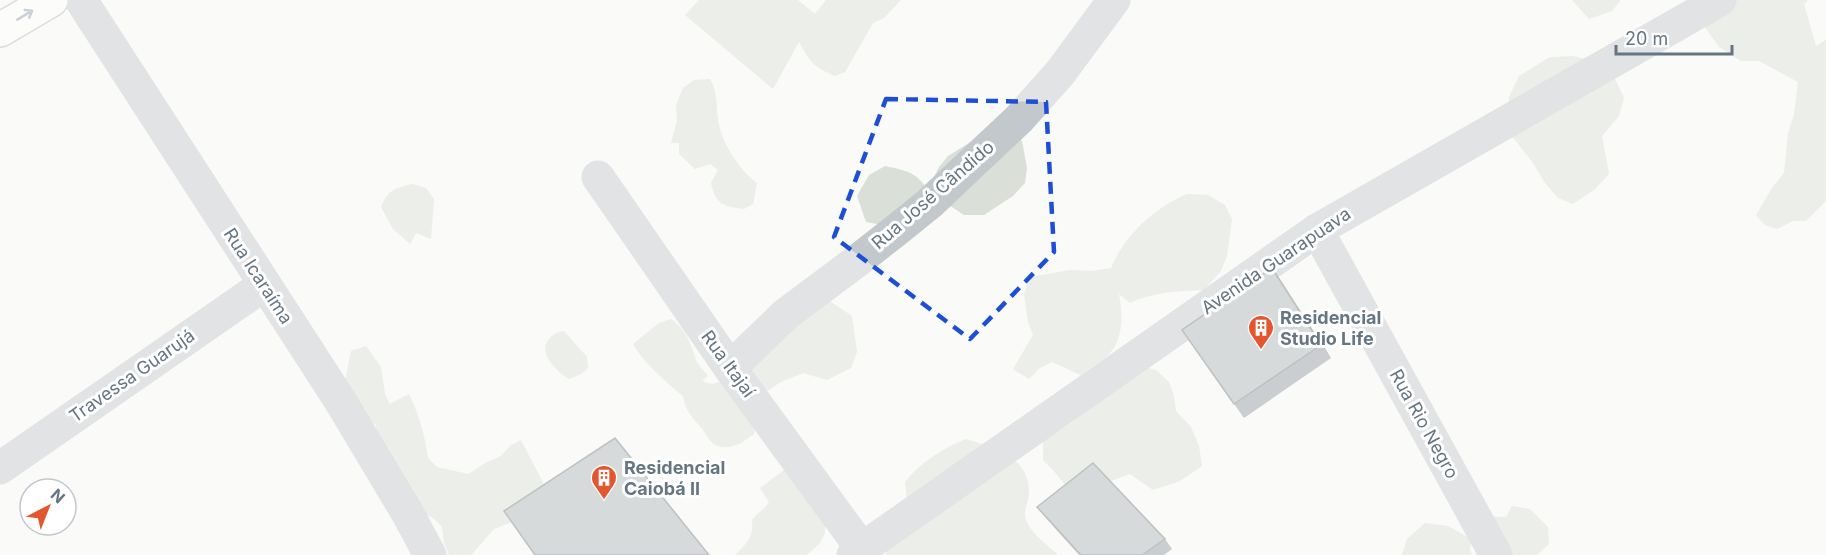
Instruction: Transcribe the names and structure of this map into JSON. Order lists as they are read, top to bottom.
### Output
{
  "streets": {
    "street": [
      "Rua José Cândido",
      "Avenida Guarapuava",
      "Rua Icaraíma",
      "Rua Itajaí",
      "Travessa Guarujá",
      "Rua Rio Negro"
    ]
  },
  "crossings": [
    ["Rua José Cândido", "Rua Itajaí"],
    ["Avenida Guarapuava", "Rua Itajaí"],
    ["Avenida Guarapuava", "Rua Rio Negro"],
    ["Rua Icaraíma", "Travessa Guarujá"]
  ],
  "places": {
    "building": ["Residencial Studio Life", "Residencial Caiobá II"]
  },
  "scale_bar": "20 m",
  "north": "top right"
}
